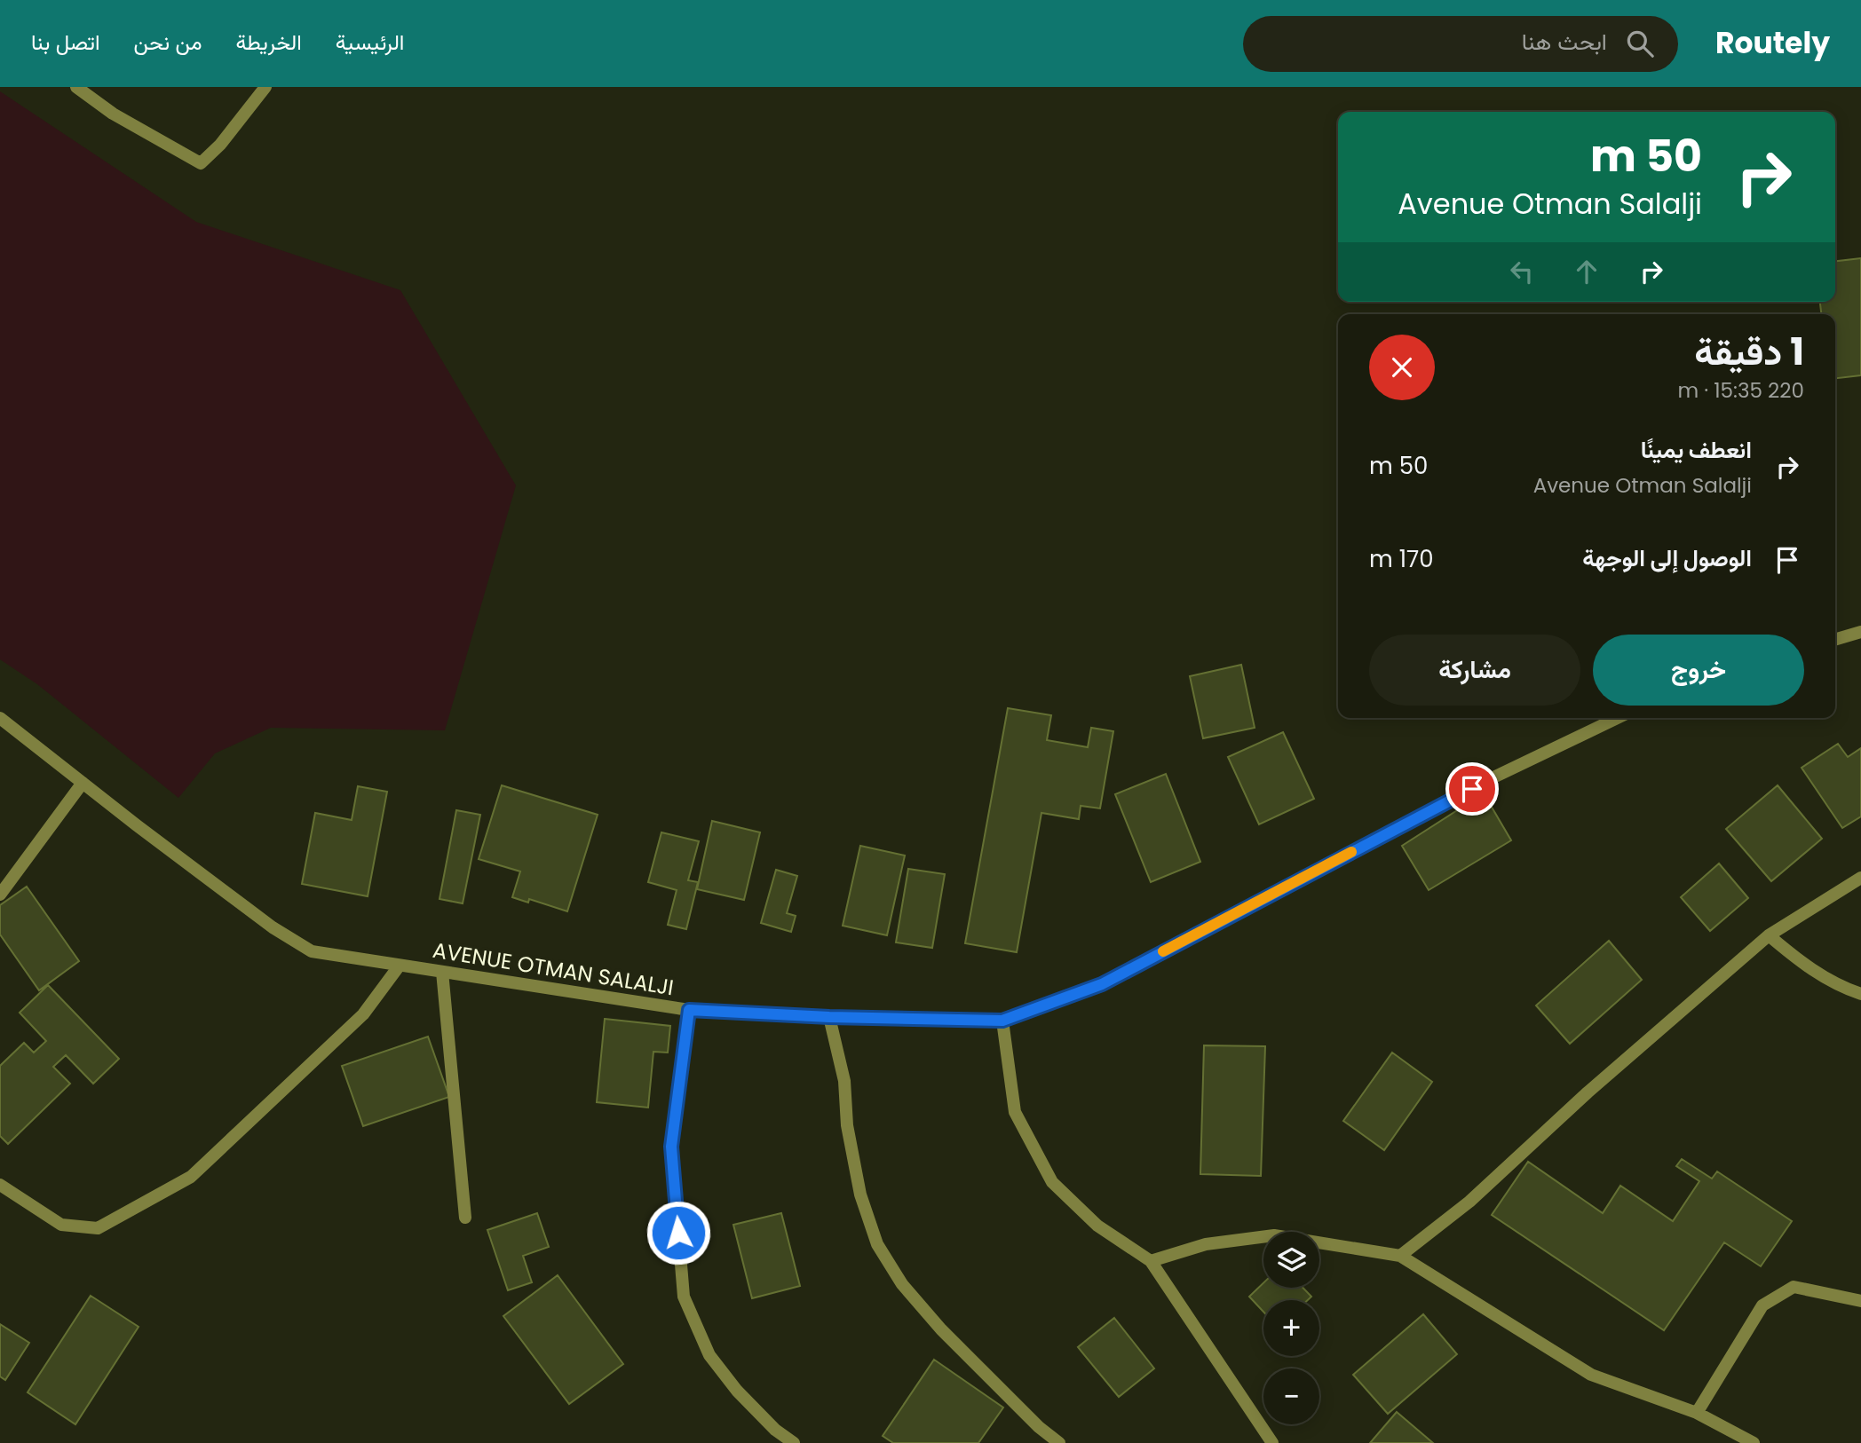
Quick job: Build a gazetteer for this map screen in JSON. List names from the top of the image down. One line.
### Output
{"streets":{"street":["AVENUE OTMAN SALALJI"]},"page":{"header":"Routely","search":"ابحث هنا","nav":["الرئيسية","الخريطة","من نحن","اتصل بنا"],"turn":["50 m","Avenue Otman Salalji"],"heading":["1 دقيقة","220 m · 15:35"],"list":[{"name":"انعطف يمينًا","note":"Avenue Otman Salalji","value":"50 m"},{"name":"الوصول إلى الوجهة","value":"170 m"}],"buttons":["خروج","مشاركة"],"map_buttons":["+","−"]}}
